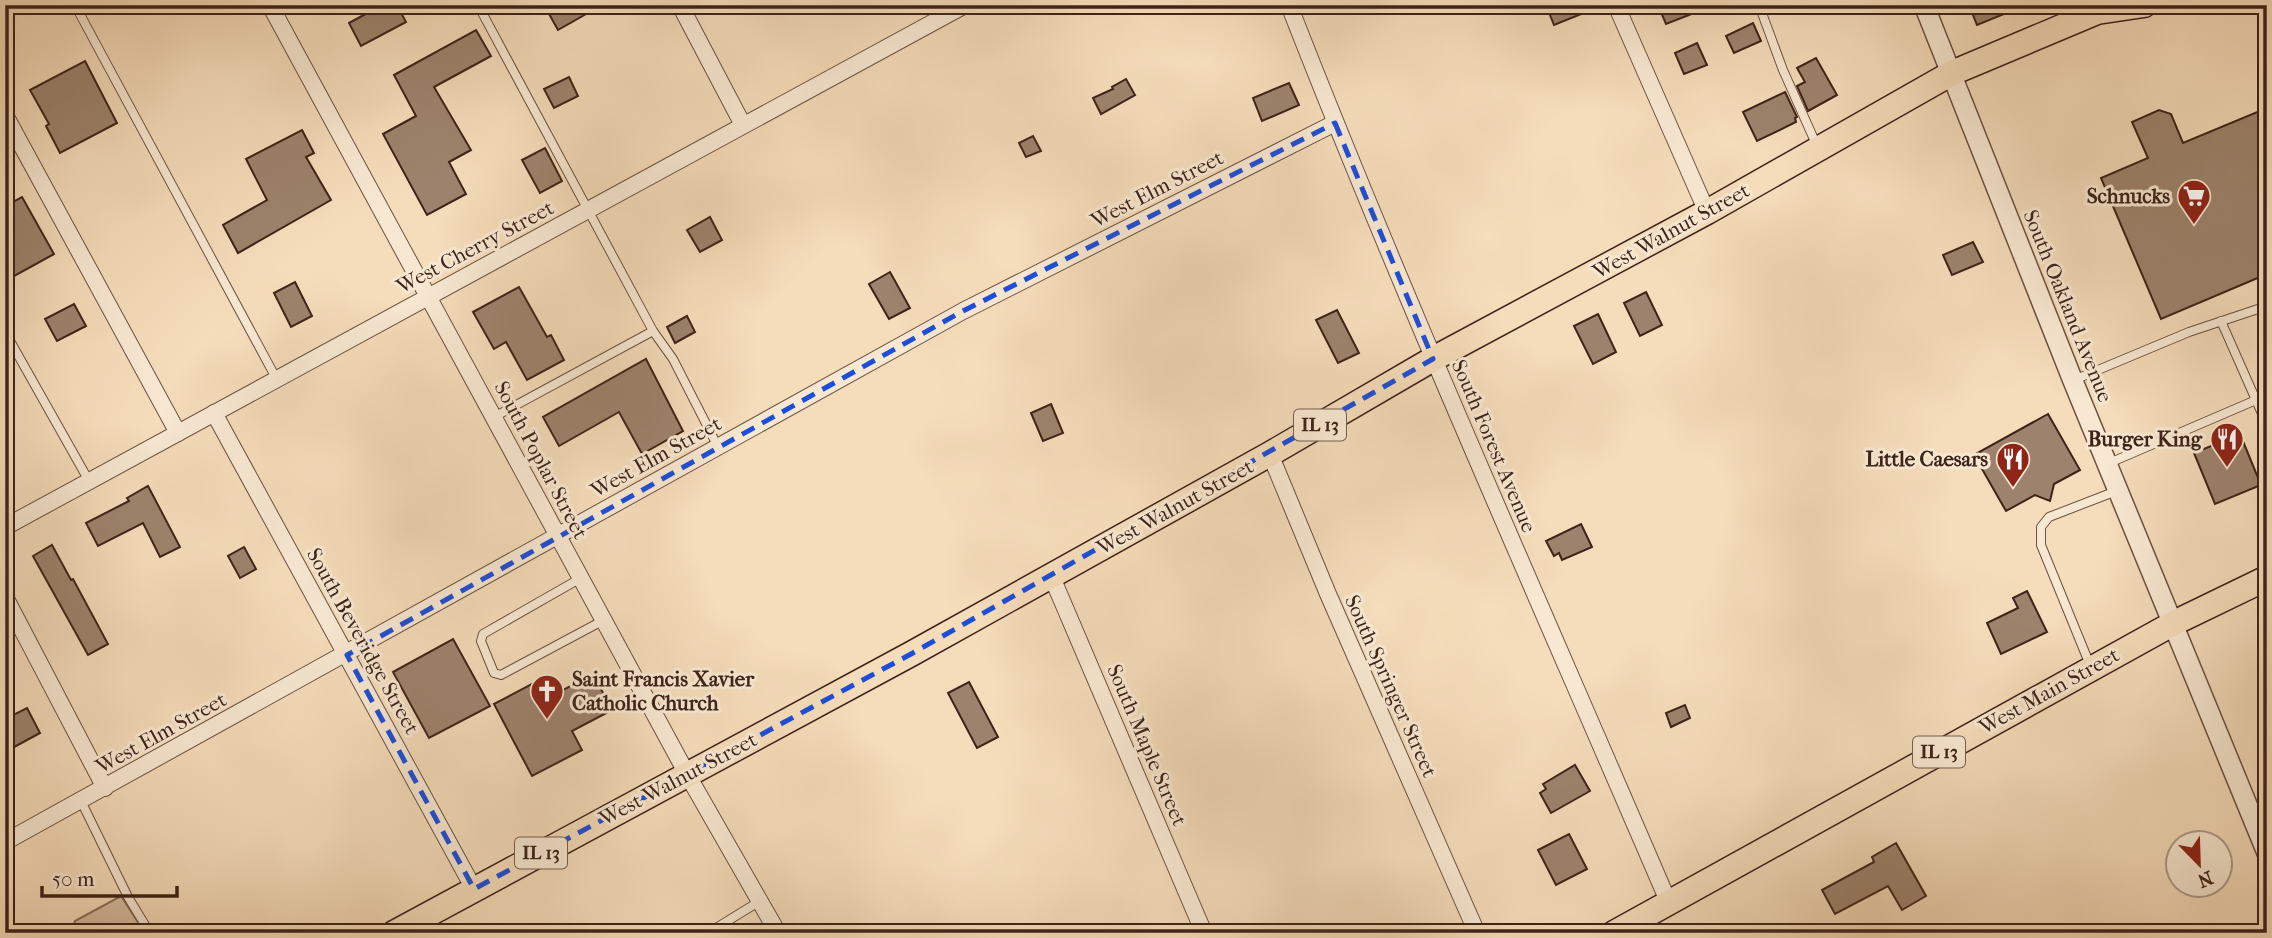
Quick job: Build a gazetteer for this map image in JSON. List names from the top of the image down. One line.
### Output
{"streets":{"highway":["West Walnut Street","IL 13","West Main Street"],"street":["West Elm Street","West Cherry Street","South Oakland Avenue","South Forest Avenue","South Poplar Street","South Beveridge Street","South Springer Street","South Maple Street"]},"crossings":[["West Elm Street","South Forest Avenue"],["West Elm Street","South Poplar Street"],["West Elm Street","South Beveridge Street"],["West Walnut Street","South Oakland Avenue"],["West Walnut Street","IL 13"],["West Walnut Street","South Forest Avenue"],["West Walnut Street","South Poplar Street"],["West Walnut Street","South Beveridge Street"],["West Walnut Street","South Springer Street"],["West Walnut Street","South Maple Street"],["West Cherry Street","South Poplar Street"],["West Cherry Street","South Beveridge Street"],["South Oakland Avenue","IL 13"],["South Oakland Avenue","West Main Street"],["South Forest Avenue","West Main Street"]],"places":{"supermarket":["Schnucks"],"restaurant":["Burger King","Little Caesars"],"church":["Saint Francis Xavier Catholic Church"]},"scale_bar":"50 m","north":"bottom right"}
